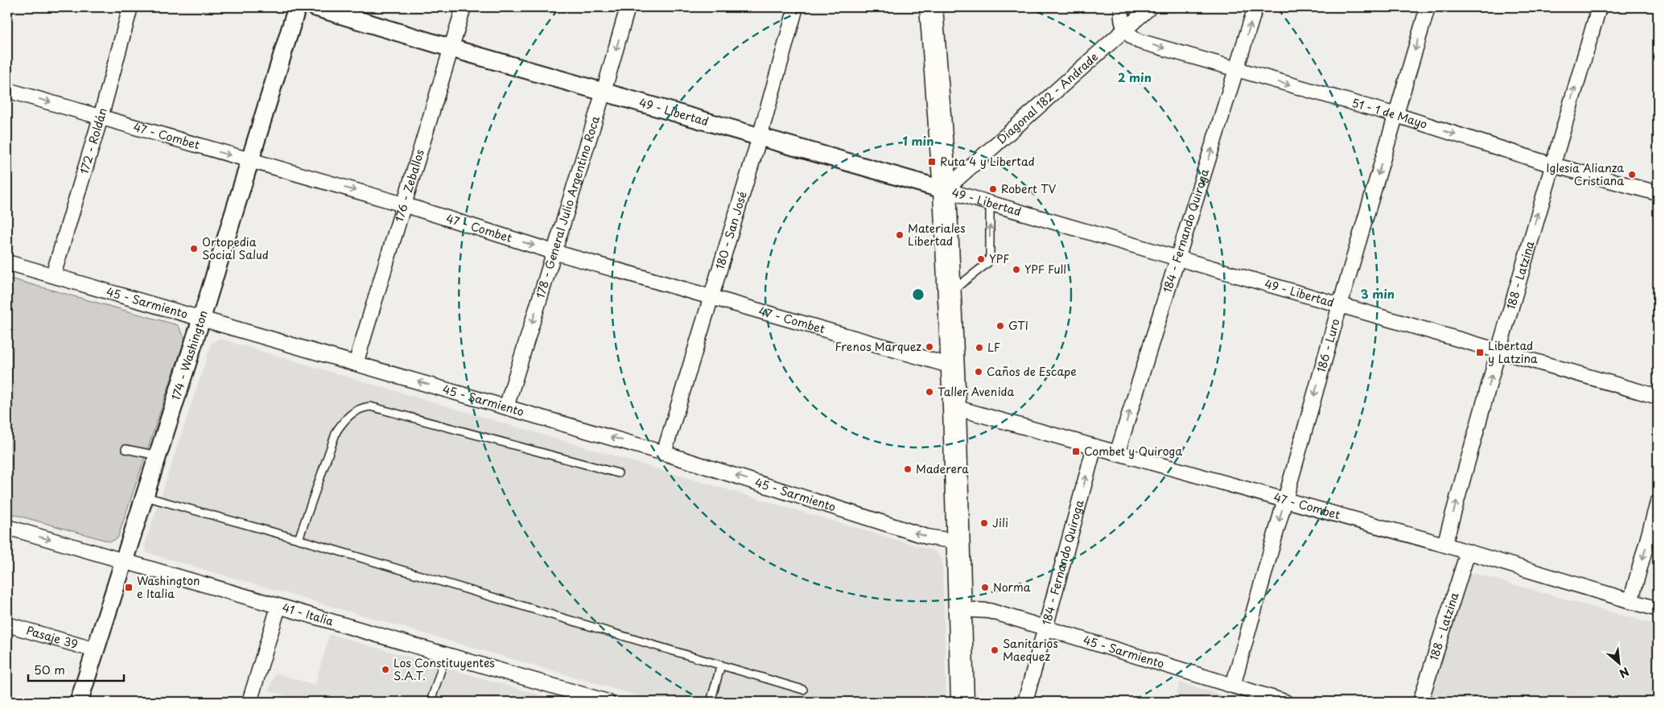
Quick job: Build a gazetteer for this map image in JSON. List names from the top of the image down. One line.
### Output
{"streets":{"street":["Diagonal 182 - Andrade","49 - Libertad","51 - 1 de Mayo","47 - Combet","172 - Roldán","176 - Zeballos","178 - General Julio Argentino Roca","184 - Fernando Quiroga","180 - San José","188 - Latzina","45 - Sarmiento","186 - Luro","174 - Washington","41 - Italia","Pasaje 39"]},"crossings":[["Diagonal 182 - Andrade","49 - Libertad"],["Diagonal 182 - Andrade","51 - 1 de Mayo"],["49 - Libertad","176 - Zeballos"],["49 - Libertad","178 - General Julio Argentino Roca"],["49 - Libertad","184 - Fernando Quiroga"],["49 - Libertad","180 - San José"],["49 - Libertad","188 - Latzina"],["49 - Libertad","186 - Luro"],["51 - 1 de Mayo","184 - Fernando Quiroga"],["51 - 1 de Mayo","188 - Latzina"],["51 - 1 de Mayo","186 - Luro"],["47 - Combet","172 - Roldán"],["47 - Combet","176 - Zeballos"],["47 - Combet","178 - General Julio Argentino Roca"],["47 - Combet","184 - Fernando Quiroga"],["47 - Combet","180 - San José"],["47 - Combet","188 - Latzina"],["47 - Combet","186 - Luro"],["47 - Combet","174 - Washington"],["172 - Roldán","45 - Sarmiento"],["176 - Zeballos","45 - Sarmiento"],["178 - General Julio Argentino Roca","45 - Sarmiento"],["184 - Fernando Quiroga","45 - Sarmiento"],["180 - San José","45 - Sarmiento"],["45 - Sarmiento","186 - Luro"],["45 - Sarmiento","174 - Washington"],["174 - Washington","41 - Italia"],["174 - Washington","Pasaje 39"]],"one_way":["51 - 1 de Mayo","178 - General Julio Argentino Roca","184 - Fernando Quiroga","188 - Latzina","45 - Sarmiento","186 - Luro"],"places":{"transit":["Ruta 4 y Libertad","Libertad y Latzina","Combet y Quiroga","Washington e Italia"],"other":["Iglesia Alianza Cristiana","Robert TV","Materiales Libertad","Ortopedia Social Salud","YPF","YPF Full","GTI","Frenos Marquez","LF","Caños de Escape","Taller Avenida","Maderera","Jili","Norma","Sanitarios Maequez","Los Constituyentes S.A.T."]},"scale_bar":"50 m","north":"bottom right","rings":["2 min","1 min","3 min"]}
